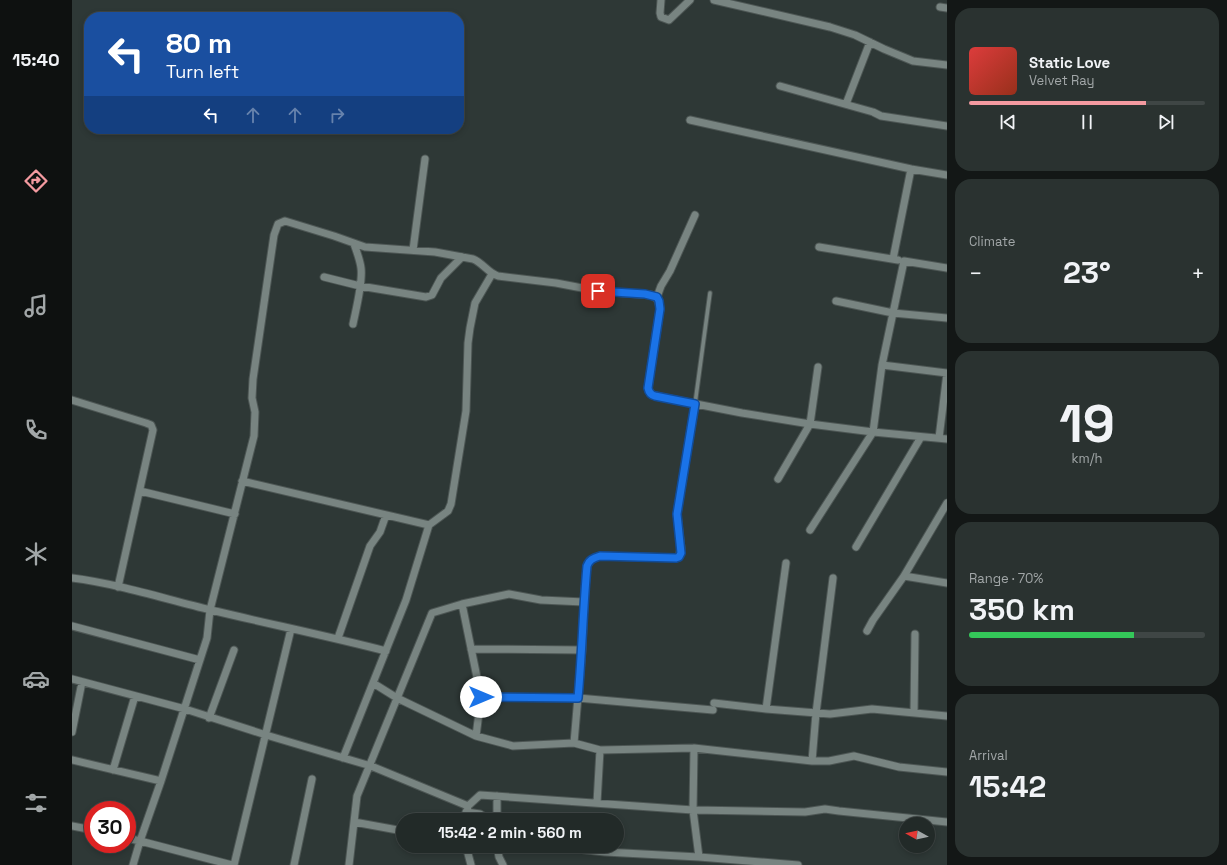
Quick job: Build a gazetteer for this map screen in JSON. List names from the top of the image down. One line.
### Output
{"north":"left","page":{"tabs":"15:40","turn":["80 m","Turn left"],"song":["Static Love","Velvet Ray"],"tile":["Climate",["19","km/h"],["Range · 70%","350 km"],["Arrival","15:42"]],"heat":["−","23°","+"],"limit":"30","trip":"15:42 · 2 min · 560 m"}}
